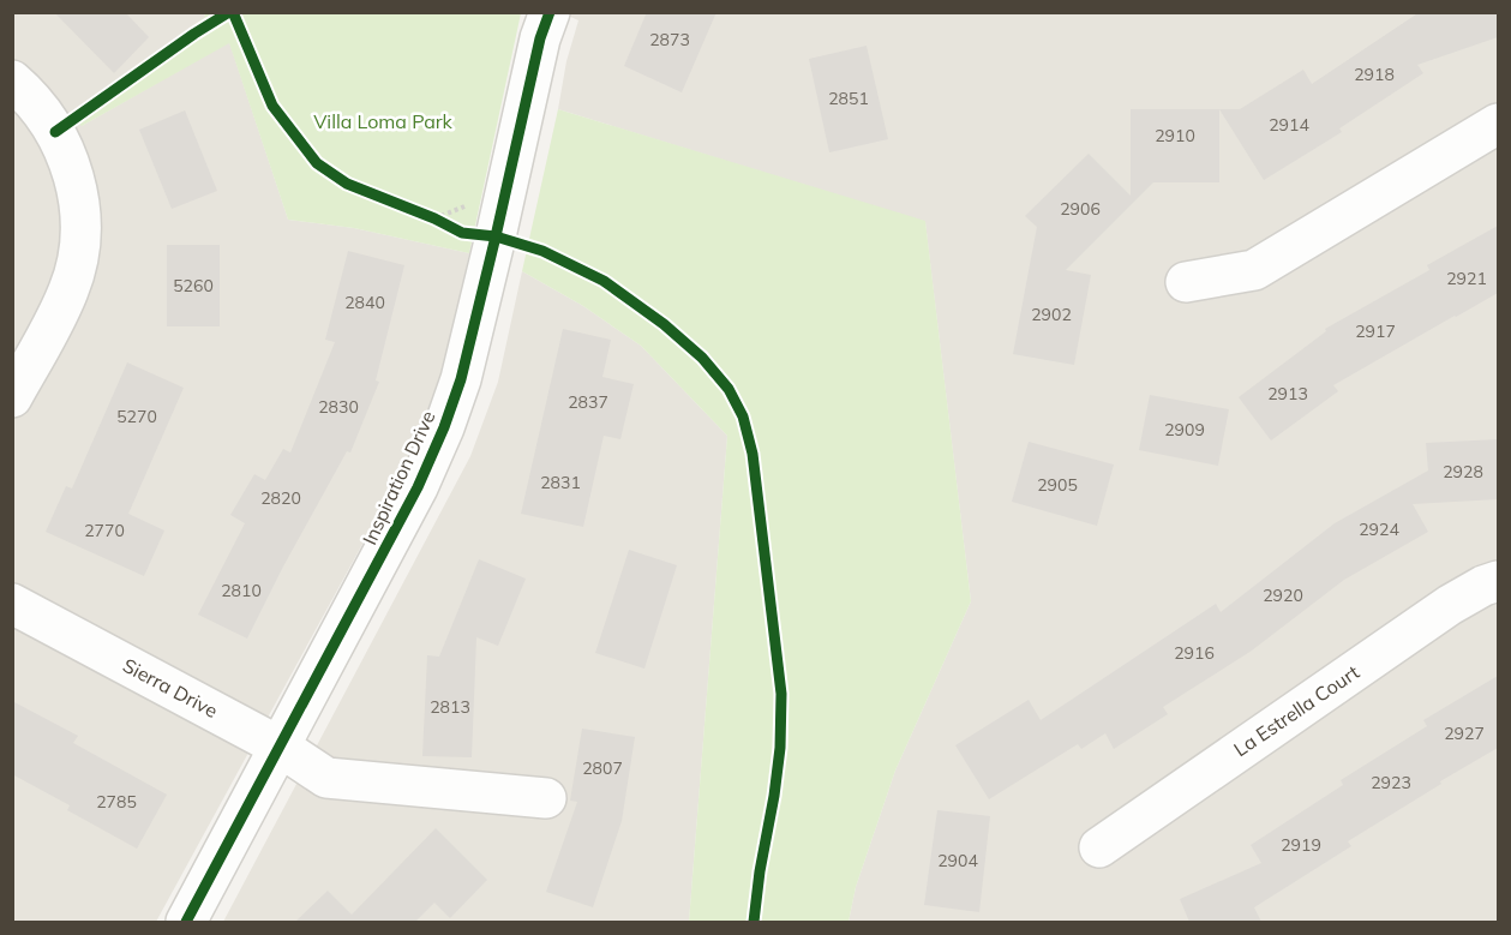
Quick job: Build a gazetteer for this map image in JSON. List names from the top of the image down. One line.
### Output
{"streets":{"street":["Inspiration Drive","Sierra Drive","La Estrella Court"]},"crossings":[["Inspiration Drive","Sierra Drive"]],"parks":["Villa Loma Park"],"house_numbers":["2873","2918","2851","2914","2910","2906","2921","5260","2840","2902","2917","2913","2837","2830","5270","2909","2928","2831","2905","2820","2924","2770","2810","2920","2916","2813","2927","2807","2923","2785","2919","2904"]}
